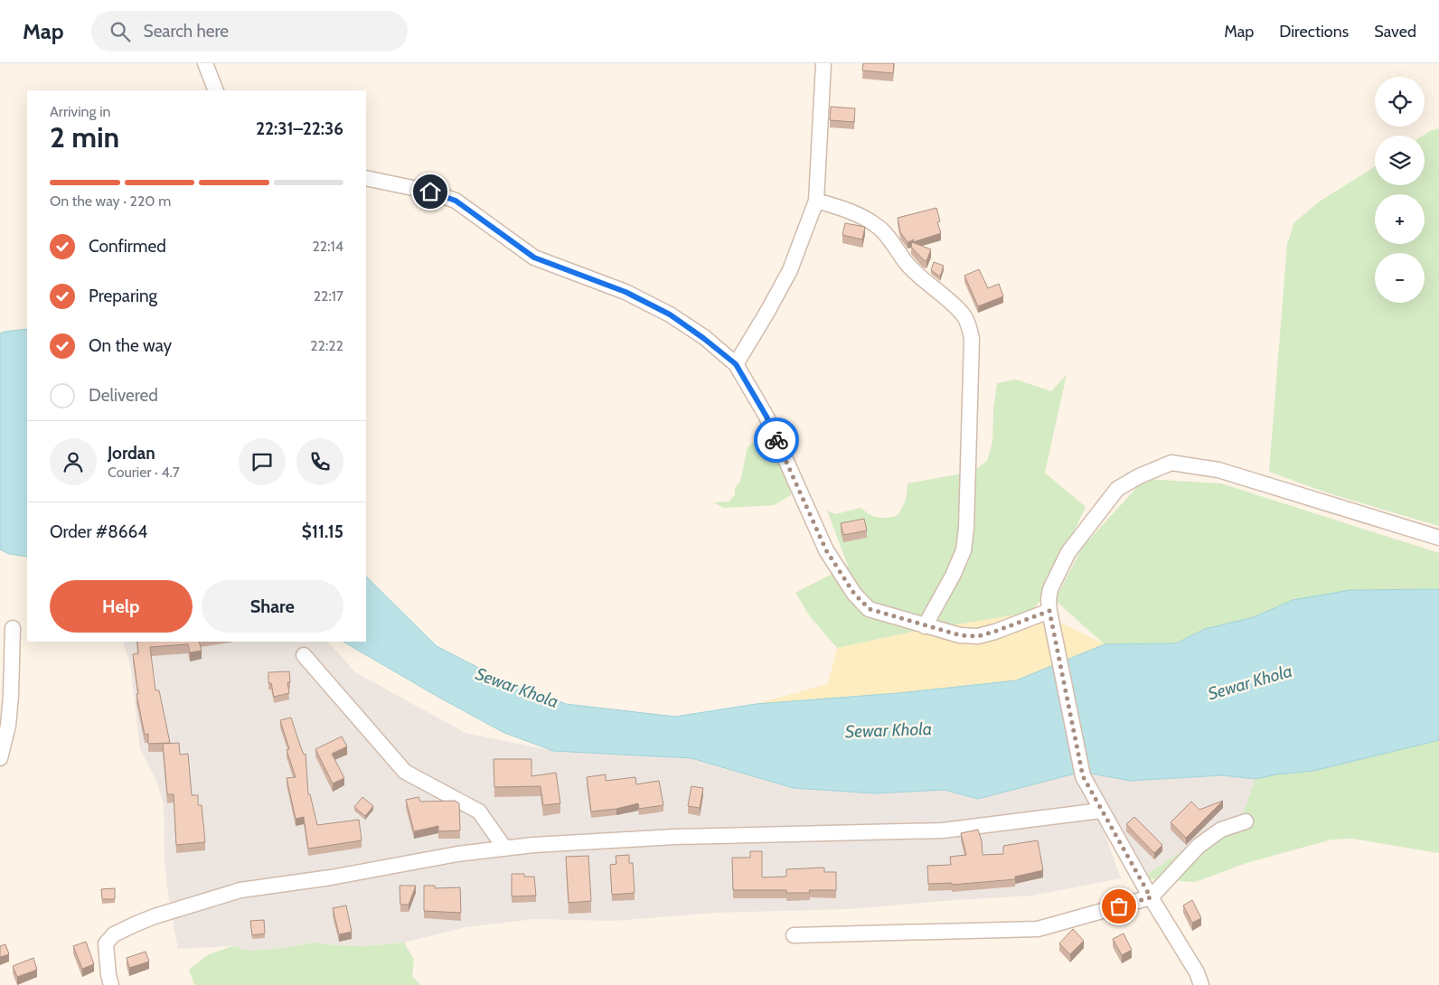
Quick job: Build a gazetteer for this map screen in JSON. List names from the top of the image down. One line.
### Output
{"water":["Sewar Khola"],"page":{"header":"Map","search":"Search here","nav":["Map","Directions","Saved"],"map_buttons":["+","−"],"heading":["2 min","Arriving in","22:31–22:36"],"panel":["Jordan","Courier · 4.7","Order #8664","$11.15"],"bar":"On the way · 220 m","list":[["Confirmed","22:14"],["Preparing","22:17"],["On the way","22:22"],"Delivered"],"buttons":["Help","Share"]}}
